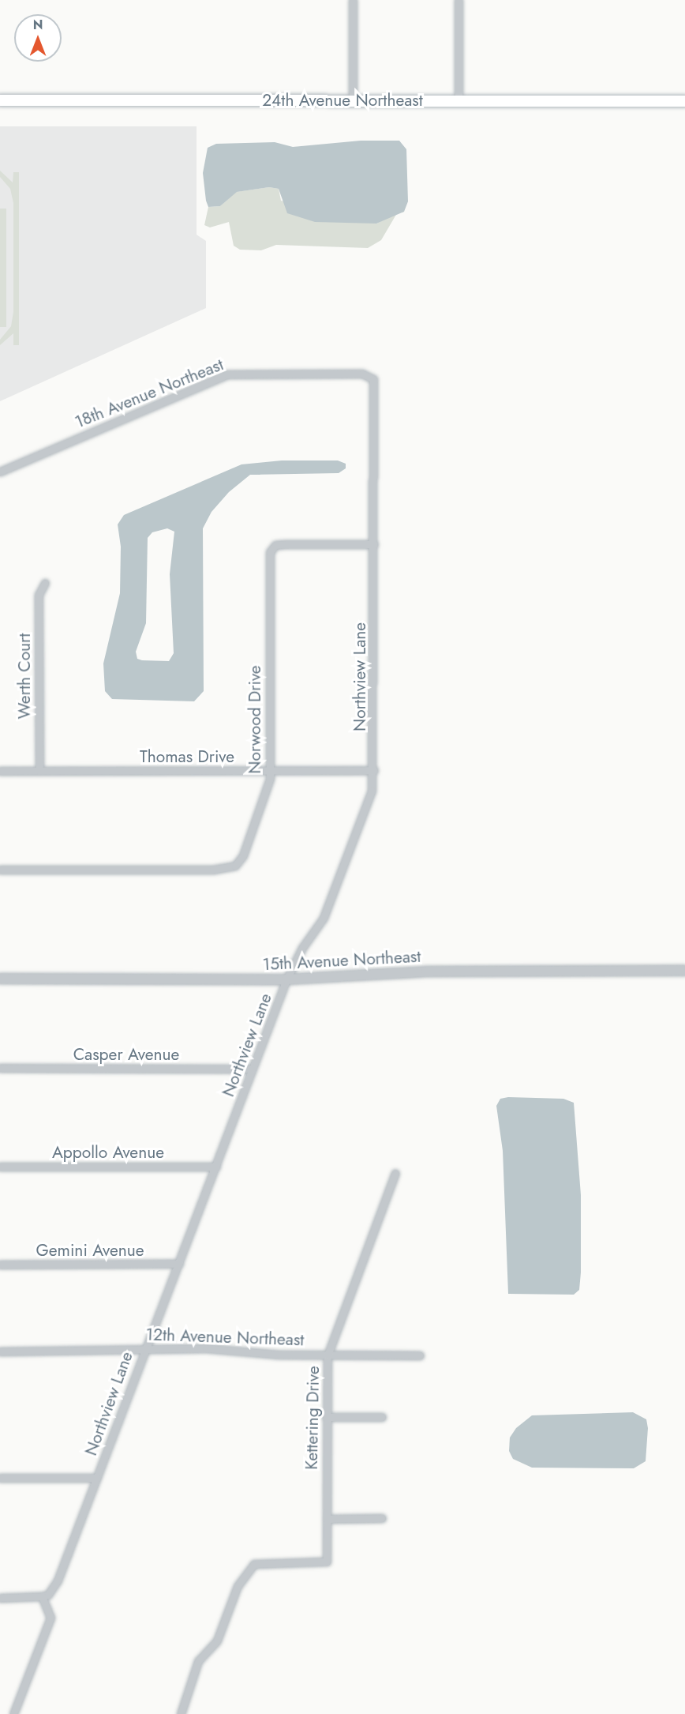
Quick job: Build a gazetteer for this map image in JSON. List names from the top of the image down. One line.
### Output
{"streets":{"main road":["24th Avenue Northeast"],"street":["18th Avenue Northeast","Werth Court","Northview Lane","Norwood Drive","Thomas Drive","15th Avenue Northeast","Casper Avenue","Appollo Avenue","Gemini Avenue","12th Avenue Northeast","Kettering Drive"]},"crossings":[["18th Avenue Northeast","Northview Lane"],["Werth Court","Thomas Drive"],["Northview Lane","Norwood Drive"],["Northview Lane","Thomas Drive"],["Northview Lane","15th Avenue Northeast"],["Northview Lane","Casper Avenue"],["Northview Lane","Appollo Avenue"],["Northview Lane","Gemini Avenue"],["Northview Lane","12th Avenue Northeast"],["Norwood Drive","Thomas Drive"],["12th Avenue Northeast","Kettering Drive"]],"north":"top"}
